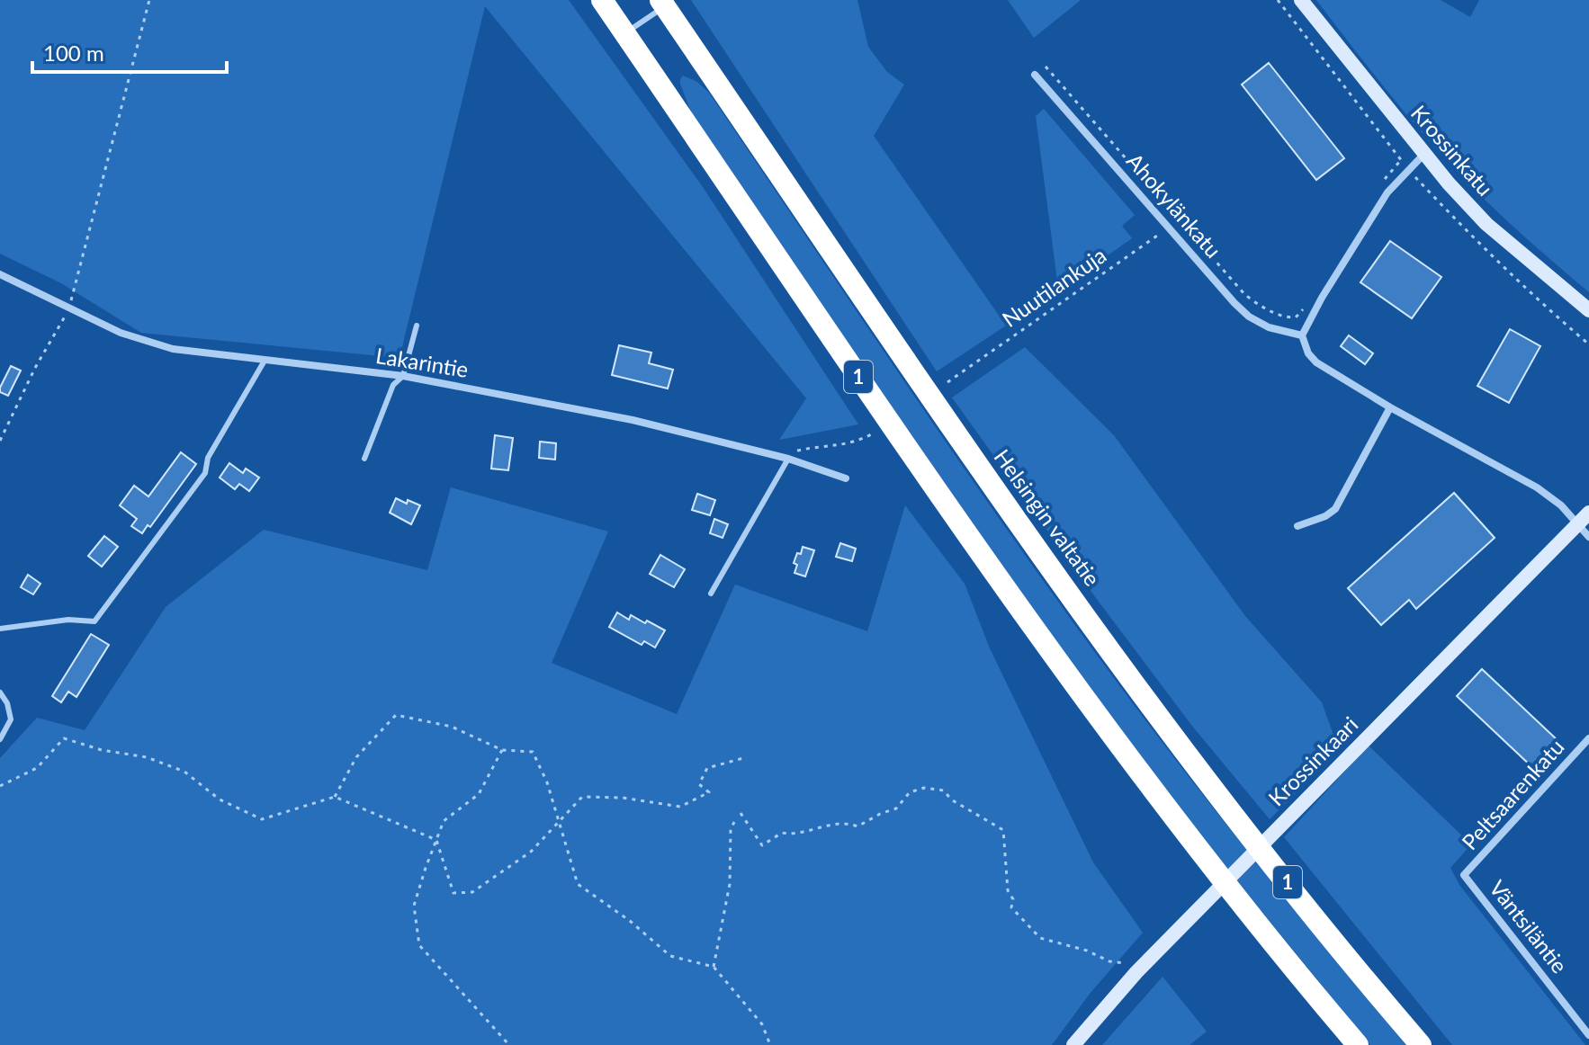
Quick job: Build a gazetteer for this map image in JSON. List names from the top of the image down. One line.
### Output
{"streets":{"highway":["1","Helsingin valtatie"],"street":["Krossinkatu","Ahokylänkatu","Lakarintie","Krossinkaari","Peltsaarenkatu","Väntsiläntie"],"path":["Nuutilankuja"]},"crossings":[["Ahokylänkatu","Nuutilankuja"],["Peltsaarenkatu","Väntsiläntie"]],"scale_bar":"100 m"}
